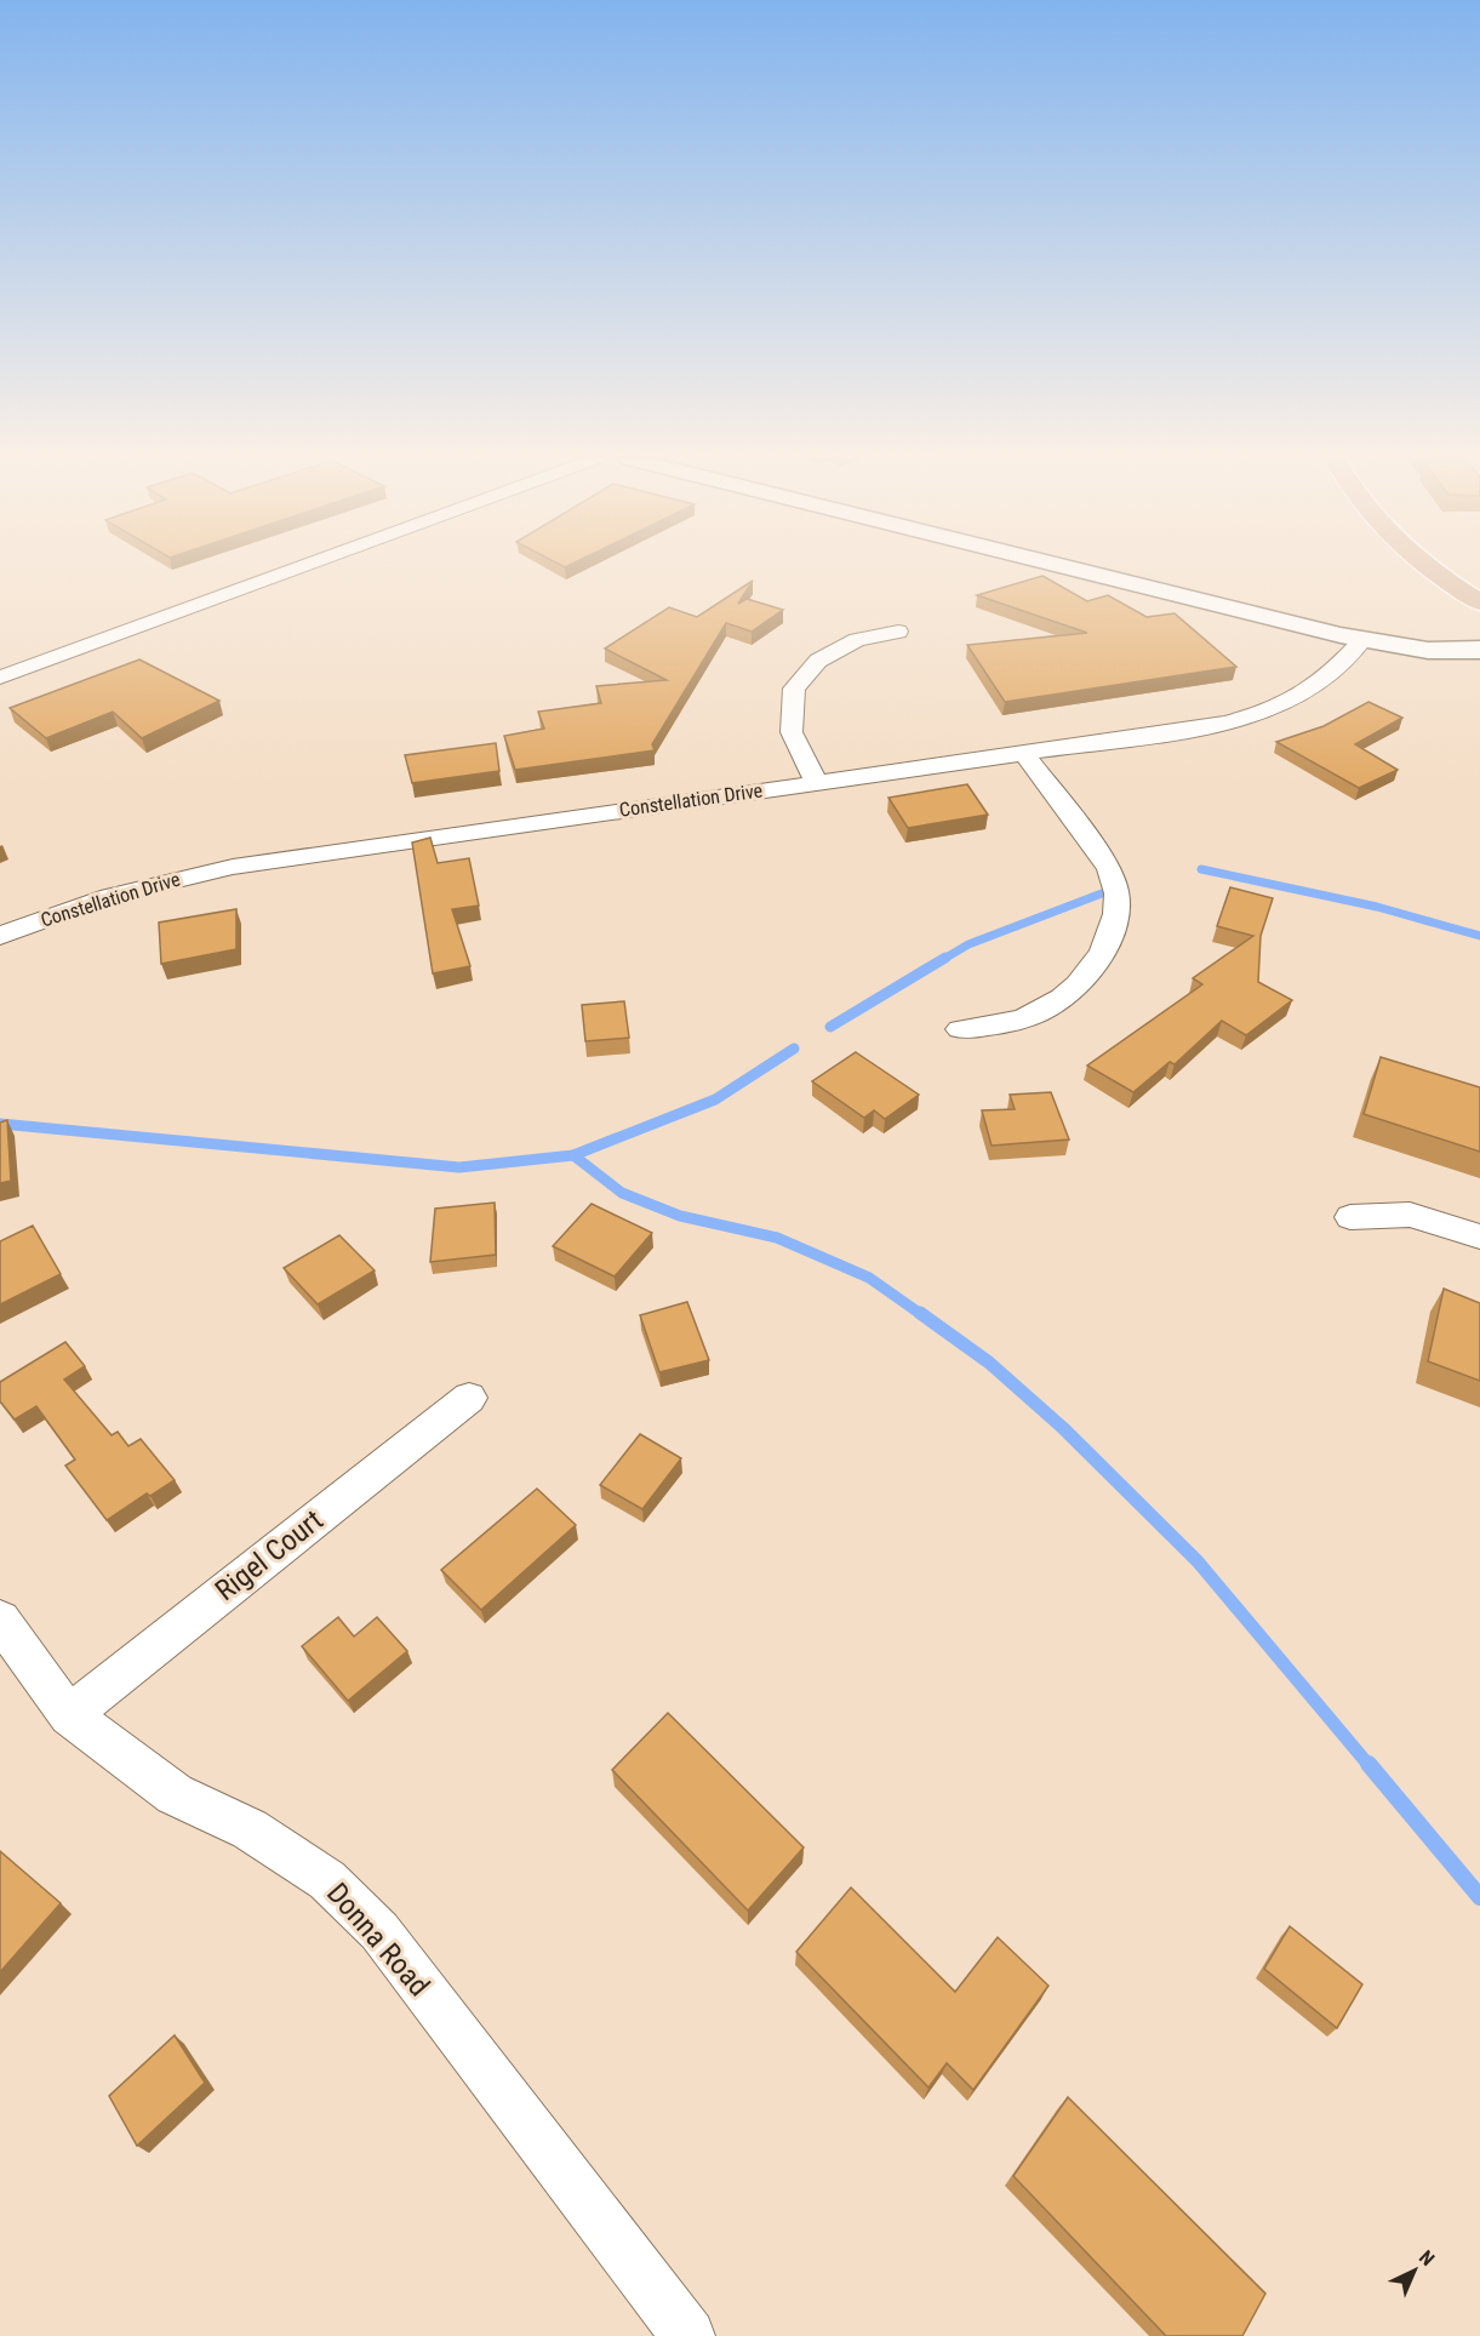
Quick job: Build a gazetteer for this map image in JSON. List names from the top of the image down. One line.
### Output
{"streets":{"street":["Constellation Drive","Rigel Court","Donna Road"]},"crossings":[["Rigel Court","Donna Road"]],"north":"top right"}
